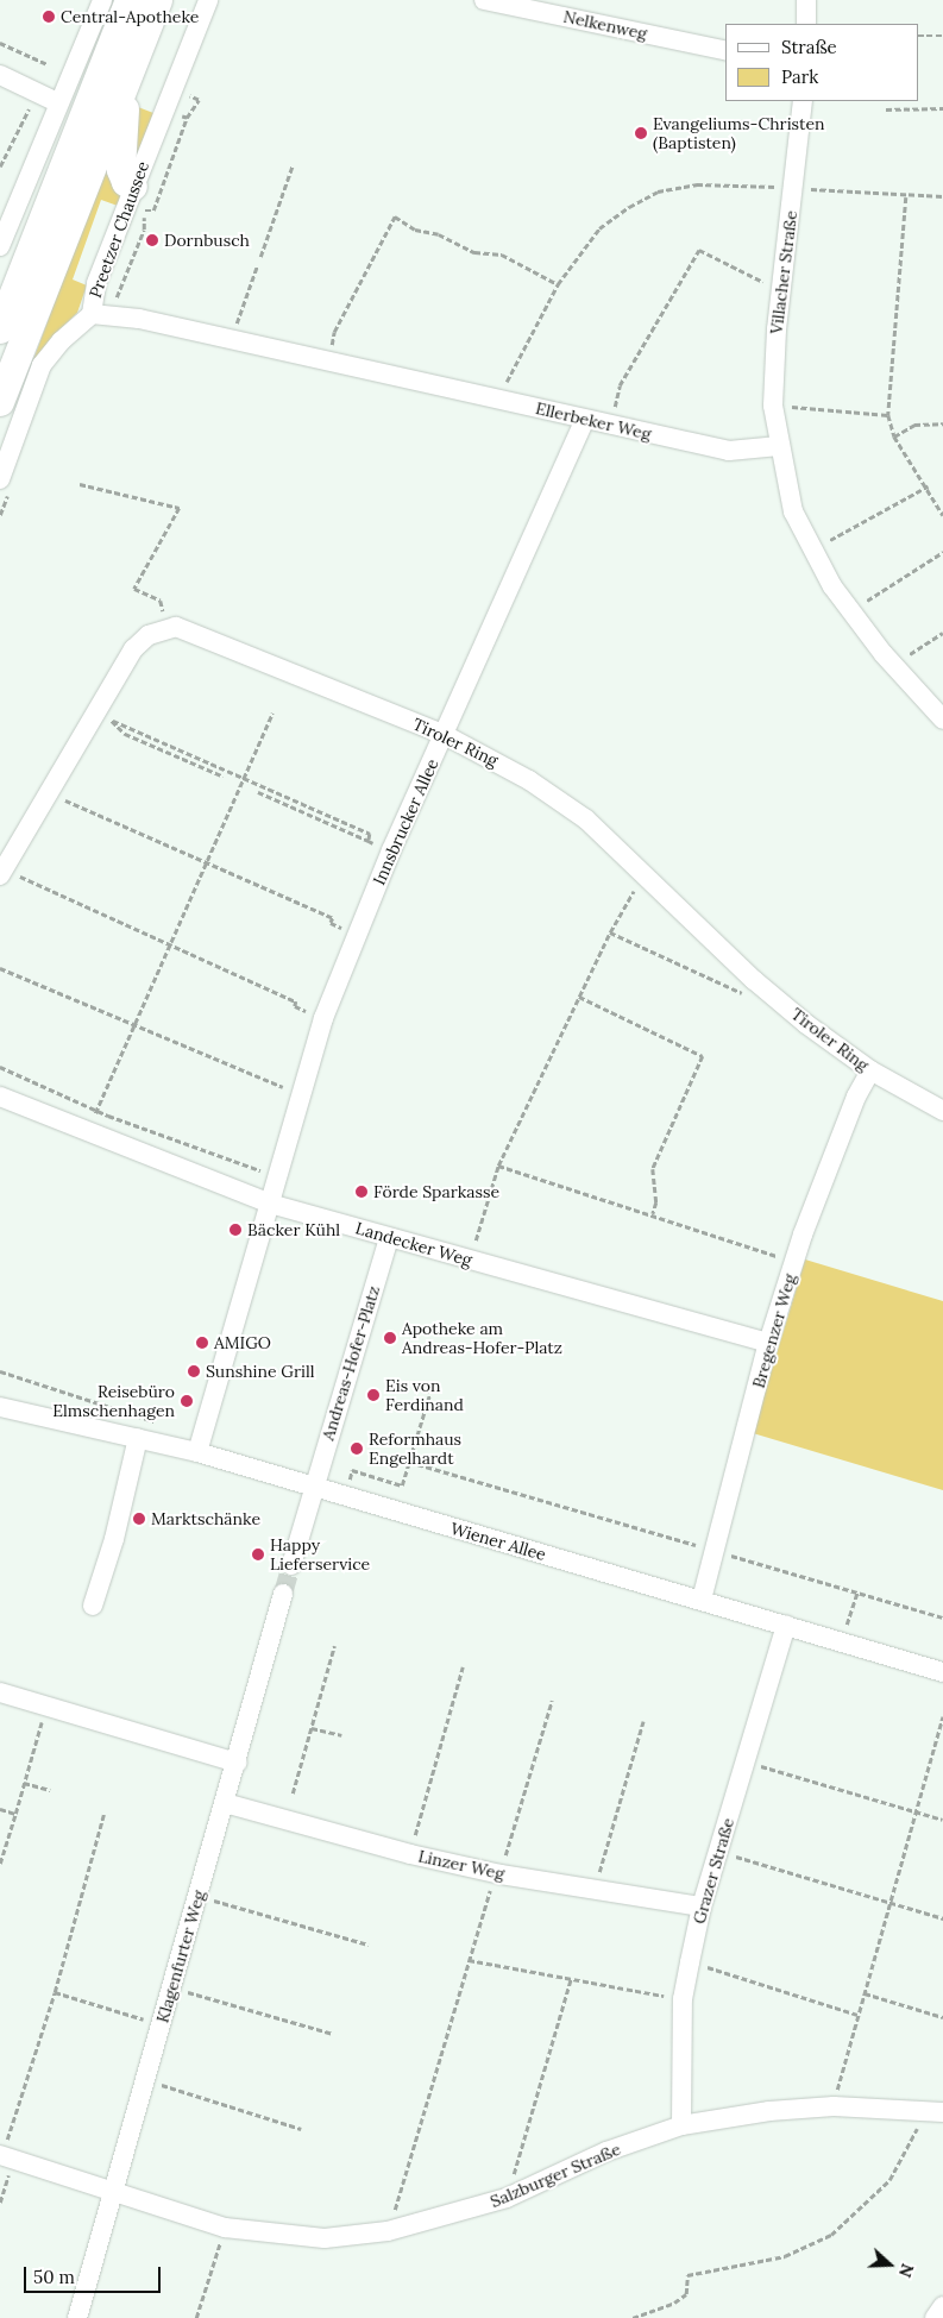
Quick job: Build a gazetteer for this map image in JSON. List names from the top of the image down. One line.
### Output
{"streets":{"street":["Nelkenweg","Preetzer Chaussee","Villacher Straße","Ellerbeker Weg","Tiroler Ring","Innsbrucker Allee","Landecker Weg","Bregenzer Weg","Andreas-Hofer-Platz","Wiener Allee","Linzer Weg","Grazer Straße","Klagenfurter Weg","Salzburger Straße"]},"crossings":[["Preetzer Chaussee","Ellerbeker Weg"],["Villacher Straße","Ellerbeker Weg"],["Ellerbeker Weg","Innsbrucker Allee"],["Tiroler Ring","Innsbrucker Allee"],["Tiroler Ring","Bregenzer Weg"],["Innsbrucker Allee","Landecker Weg"],["Landecker Weg","Bregenzer Weg"],["Landecker Weg","Andreas-Hofer-Platz"],["Bregenzer Weg","Wiener Allee"],["Andreas-Hofer-Platz","Wiener Allee"],["Wiener Allee","Grazer Straße"],["Linzer Weg","Grazer Straße"],["Linzer Weg","Klagenfurter Weg"],["Grazer Straße","Salzburger Straße"],["Klagenfurter Weg","Salzburger Straße"]],"places":["Central-Apotheke","Evangeliums-Christen (Baptisten)","Dornbusch","Förde Sparkasse","Bäcker Kühl","Apotheke am Andreas-Hofer-Platz","AMIGO","Sunshine Grill","Eis von Ferdinand","Reisebüro Elmschenhagen","Reformhaus Engelhardt","Marktschänke","Happy Lieferservice"],"legend":["Straße","Park"],"scale_bar":"50 m","north":"right"}
